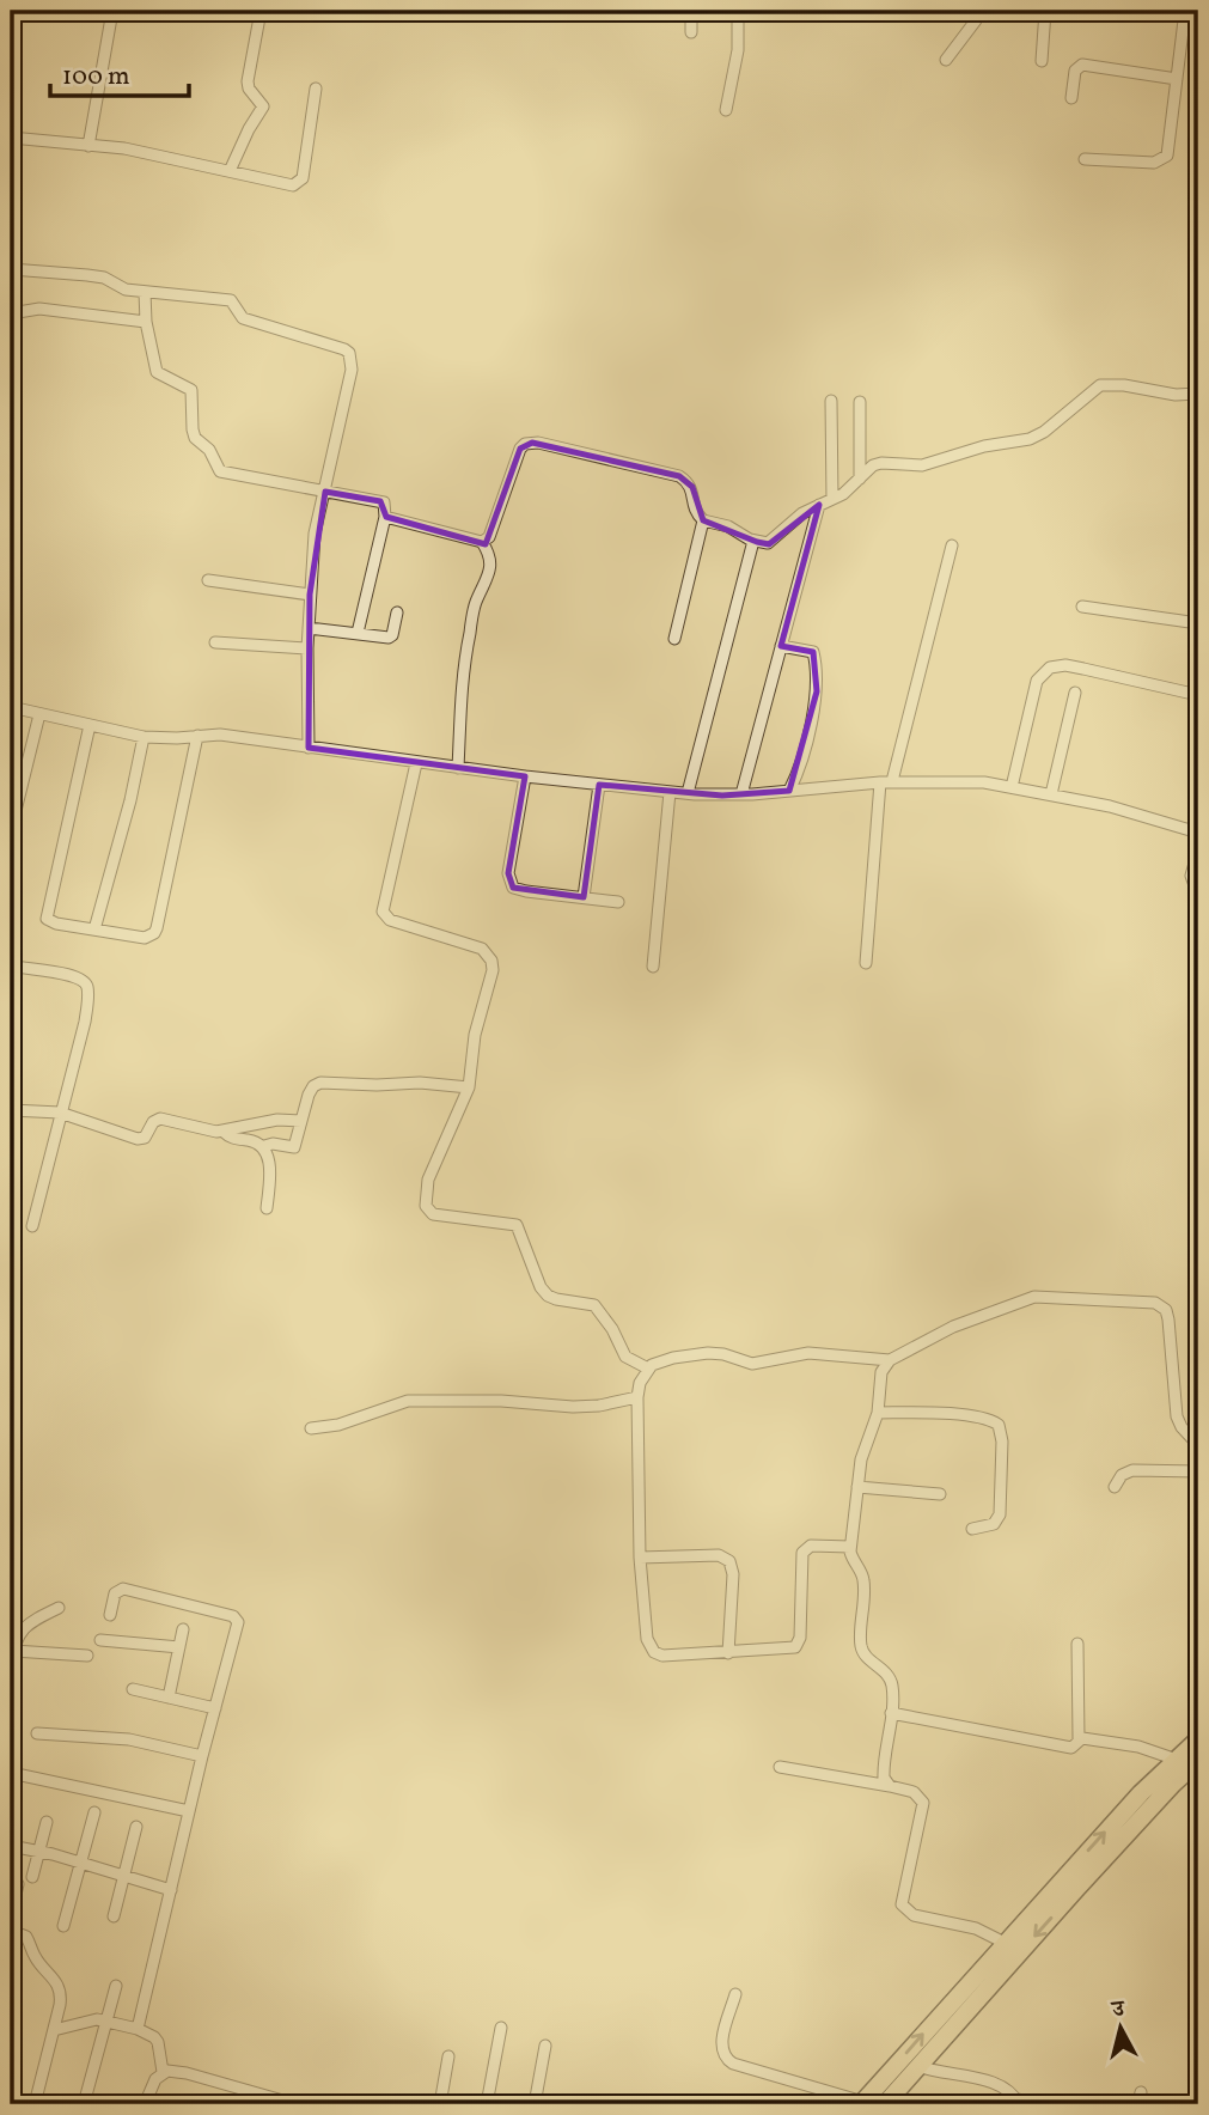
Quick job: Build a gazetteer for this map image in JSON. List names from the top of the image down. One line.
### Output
{"scale_bar":"100 m","north":"top"}
